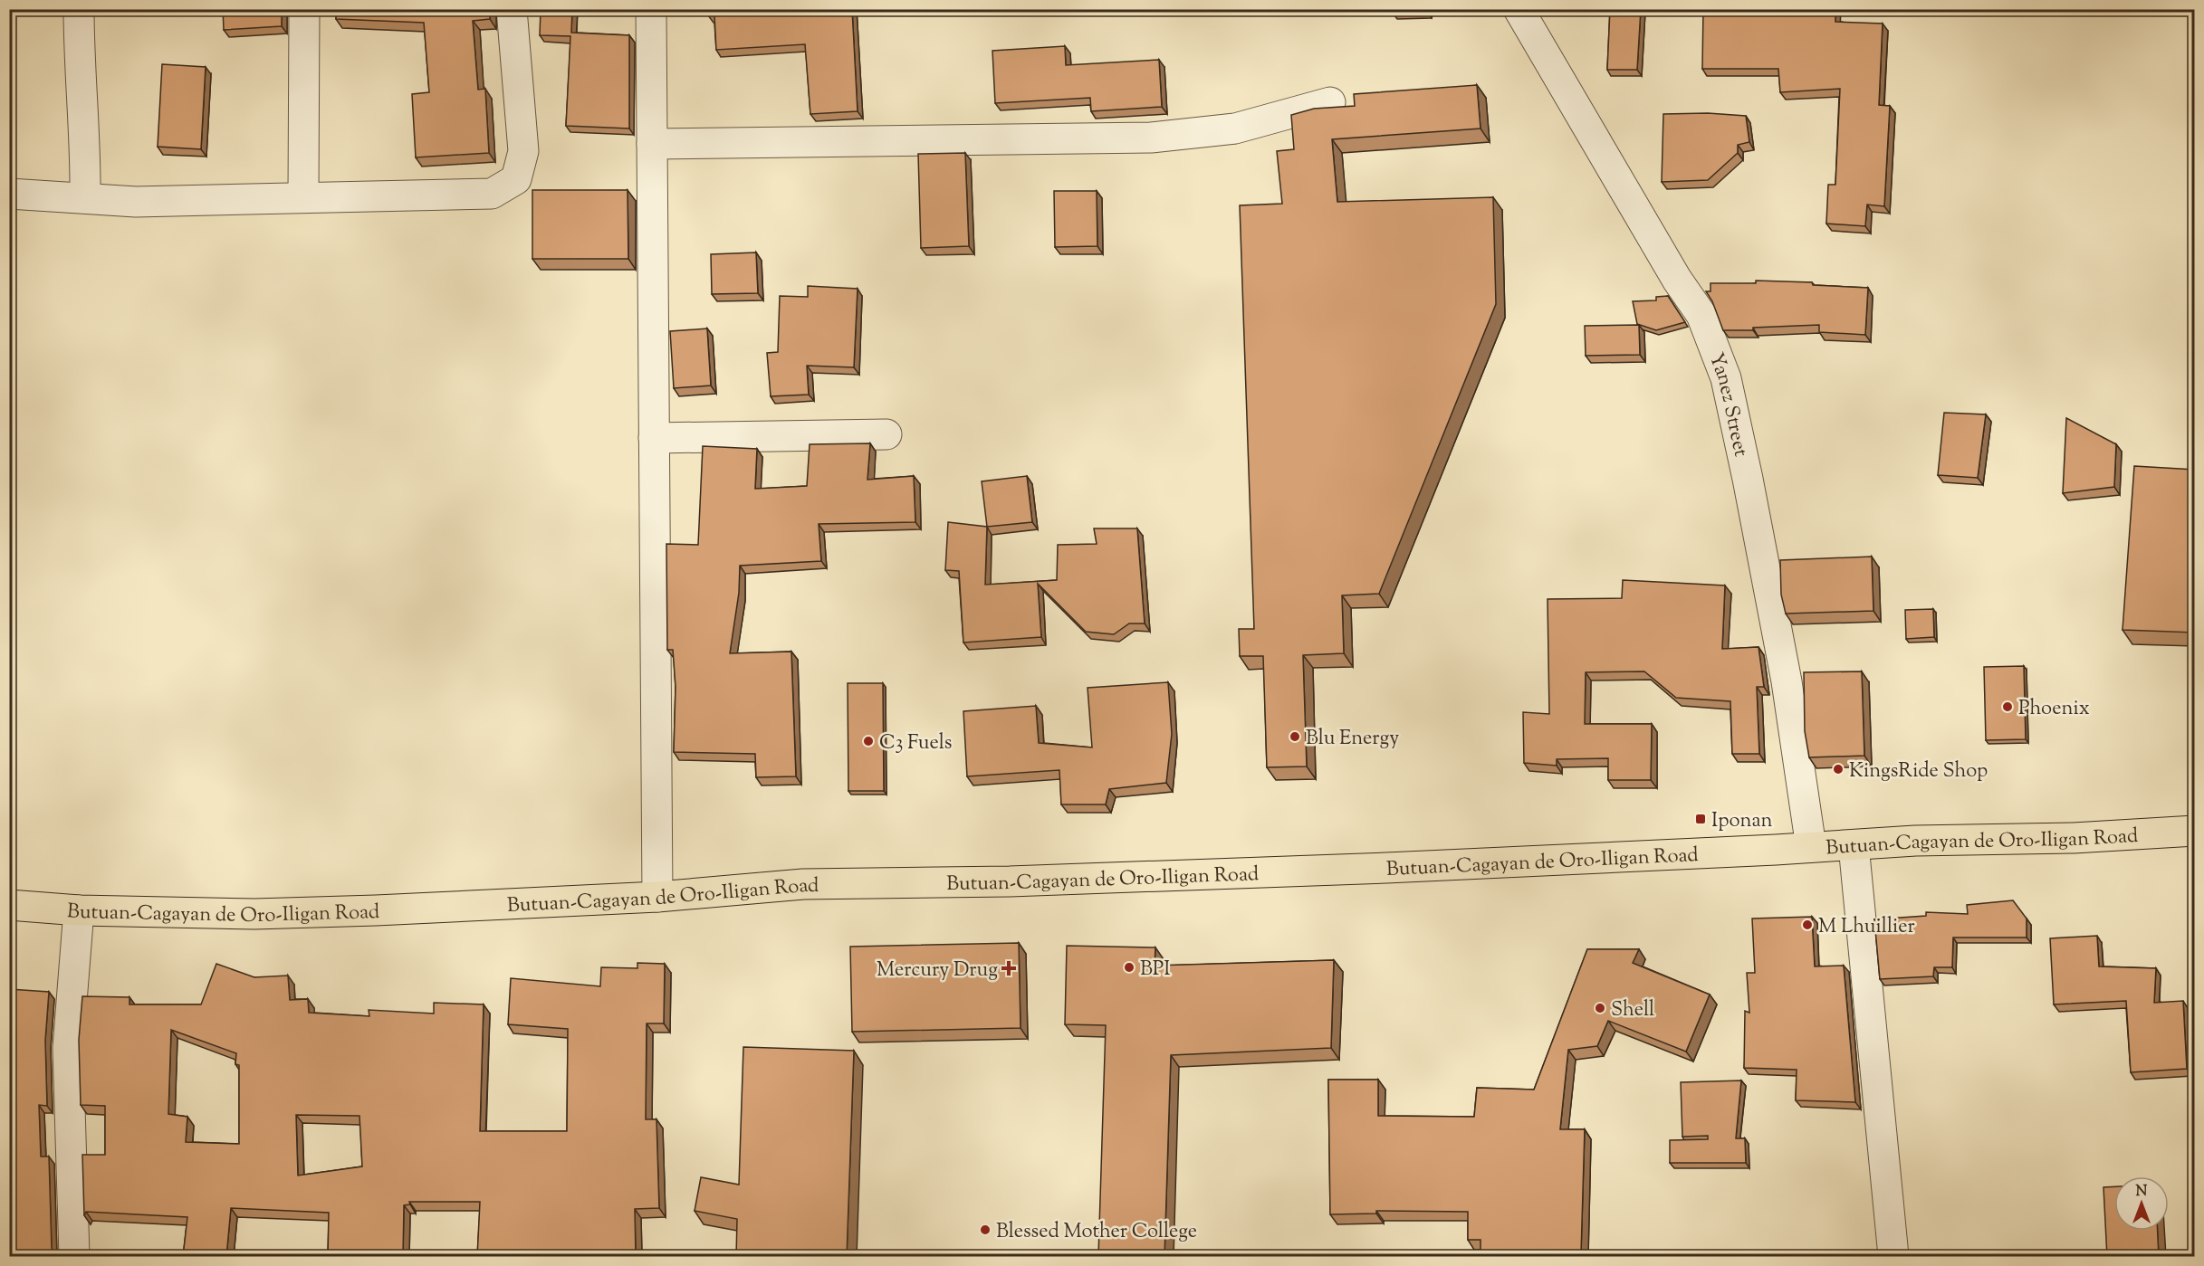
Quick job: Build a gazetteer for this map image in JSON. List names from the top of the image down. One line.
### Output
{"streets":{"highway":["Butuan-Cagayan de Oro-Iligan Road"],"street":["Yanez Street"]},"crossings":[["Yanez Street","Butuan-Cagayan de Oro-Iligan Road"]],"places":{"other":["Phoenix","Blu Energy","C3 Fuels","KingsRide Shop","M Lhuillier","BPI","Shell","Blessed Mother College"],"transit":["Iponan"],"health":["Mercury Drug"]},"north":"top"}
